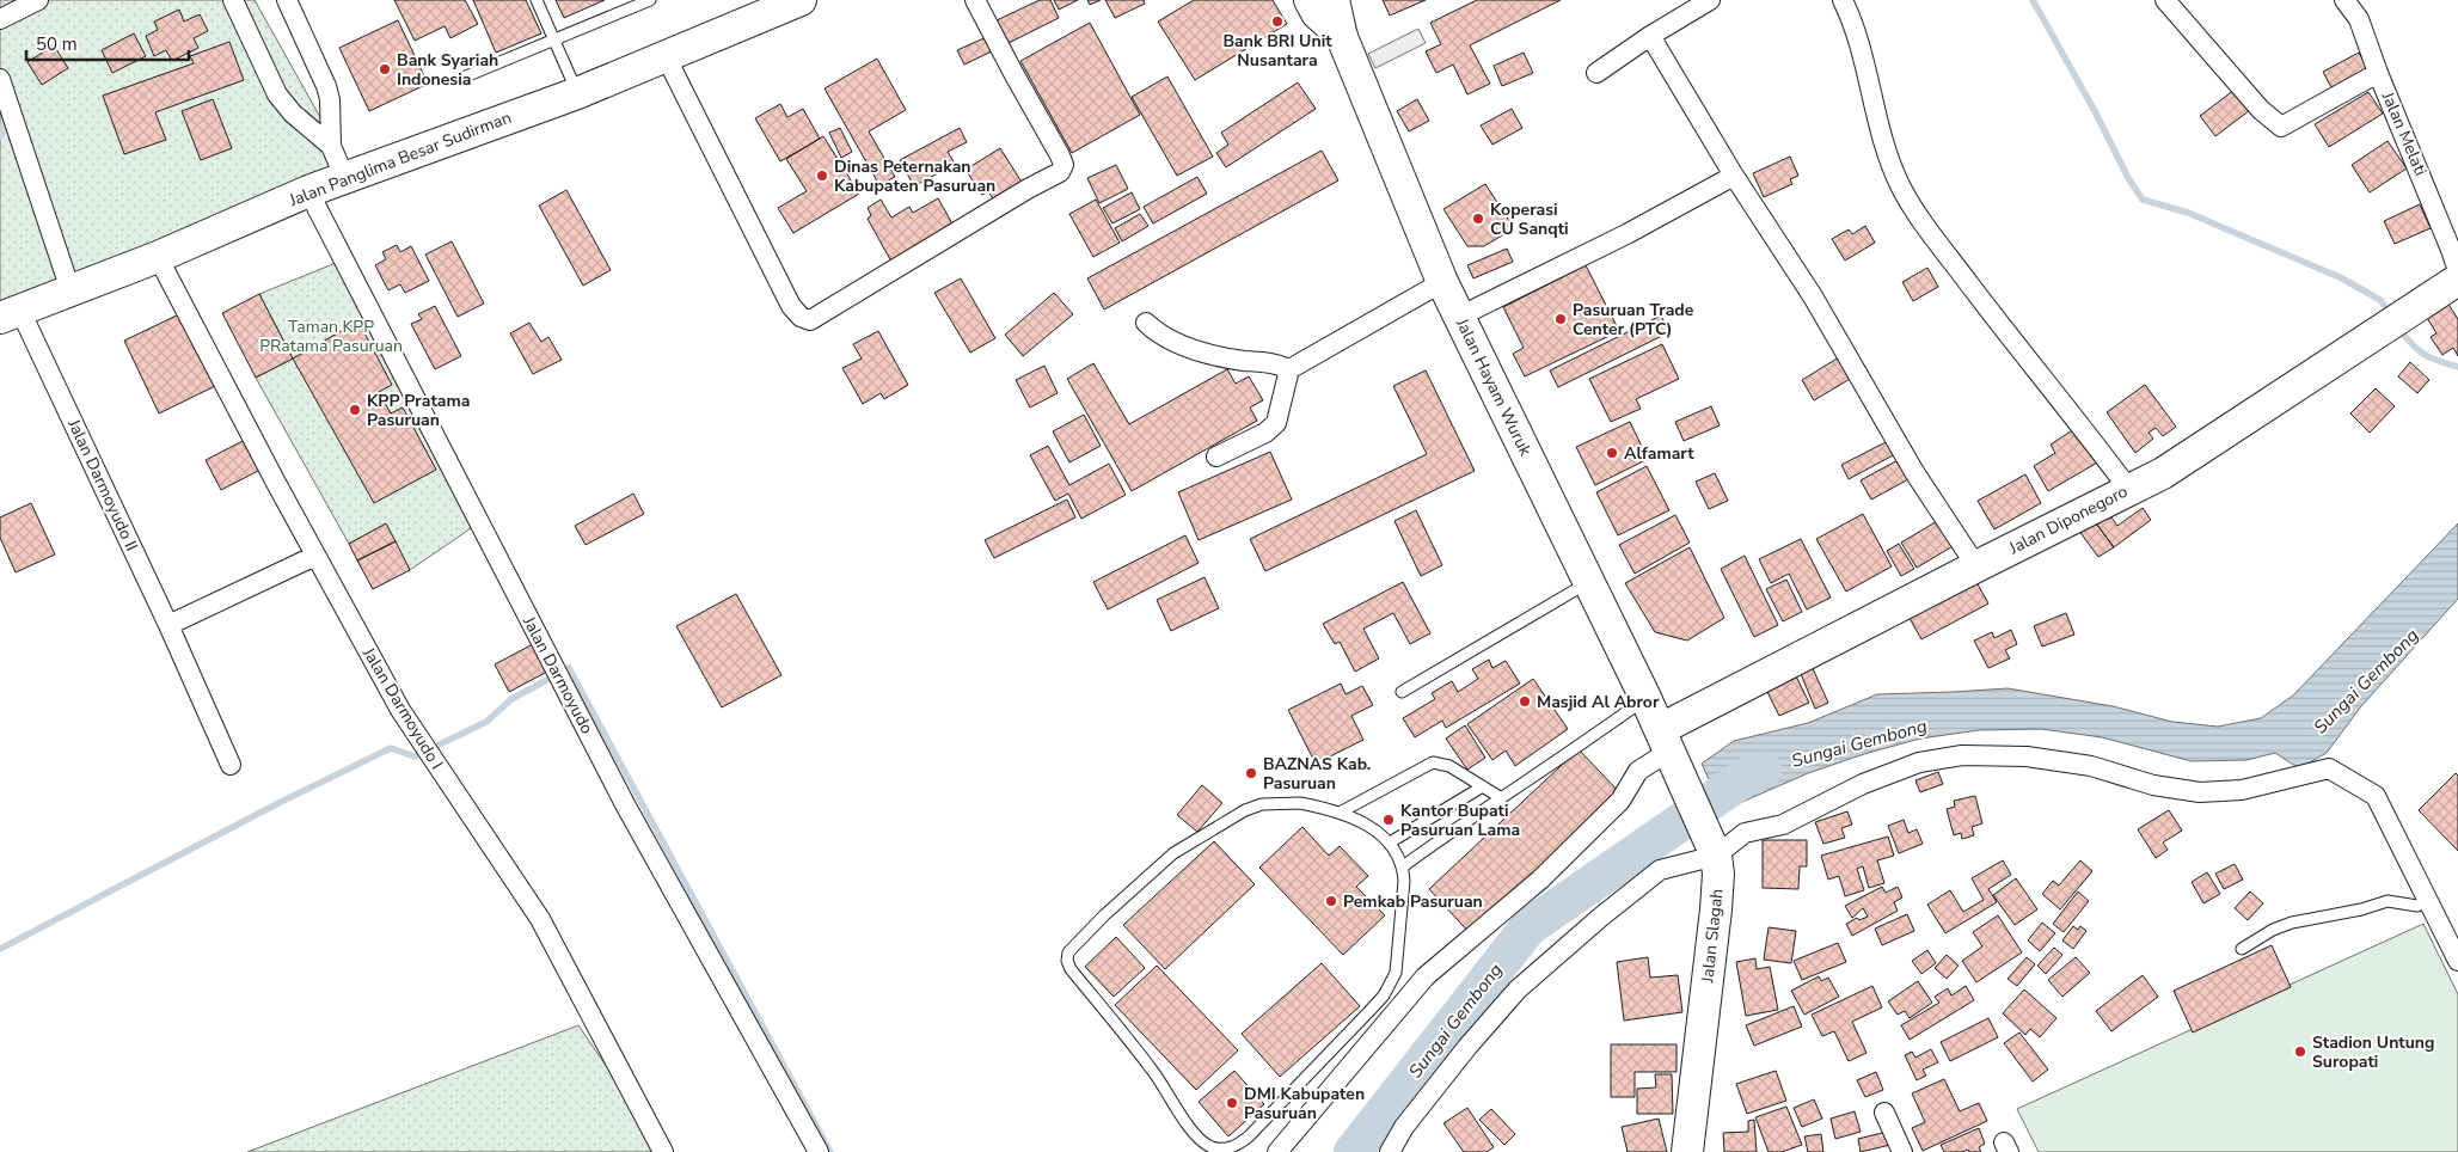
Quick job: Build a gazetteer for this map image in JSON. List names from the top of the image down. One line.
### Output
{"streets":{"main road":["Jalan Panglima Besar Sudirman","Jalan Hayam Wuruk","Jalan Diponegoro","Jalan Slagah"],"street":["Jalan Melati","Jalan Darmoyudo II","Jalan Darmoyudo","Jalan Darmoyudo I"]},"crossings":[["Jalan Panglima Besar Sudirman","Jalan Darmoyudo II"],["Jalan Panglima Besar Sudirman","Jalan Darmoyudo"],["Jalan Panglima Besar Sudirman","Jalan Darmoyudo I"],["Jalan Hayam Wuruk","Jalan Diponegoro"],["Jalan Hayam Wuruk","Jalan Slagah"],["Jalan Diponegoro","Jalan Slagah"]],"water":["Sungai Gembong"],"parks":["Taman KPP PRatama Pasuruan"],"places":["Bank BRI Unit Nusantara","Bank Syariah Indonesia","Dinas Peternakan Kabupaten Pasuruan","Koperasi CU Sanqti","Pasuruan Trade Center (PTC)","KPP Pratama Pasuruan","Alfamart","Masjid Al Abror","BAZNAS Kab. Pasuruan","Kantor Bupati Pasuruan Lama","Pemkab Pasuruan","Stadion Untung Suropati","DMI Kabupaten Pasuruan"],"scale_bar":"50 m"}
